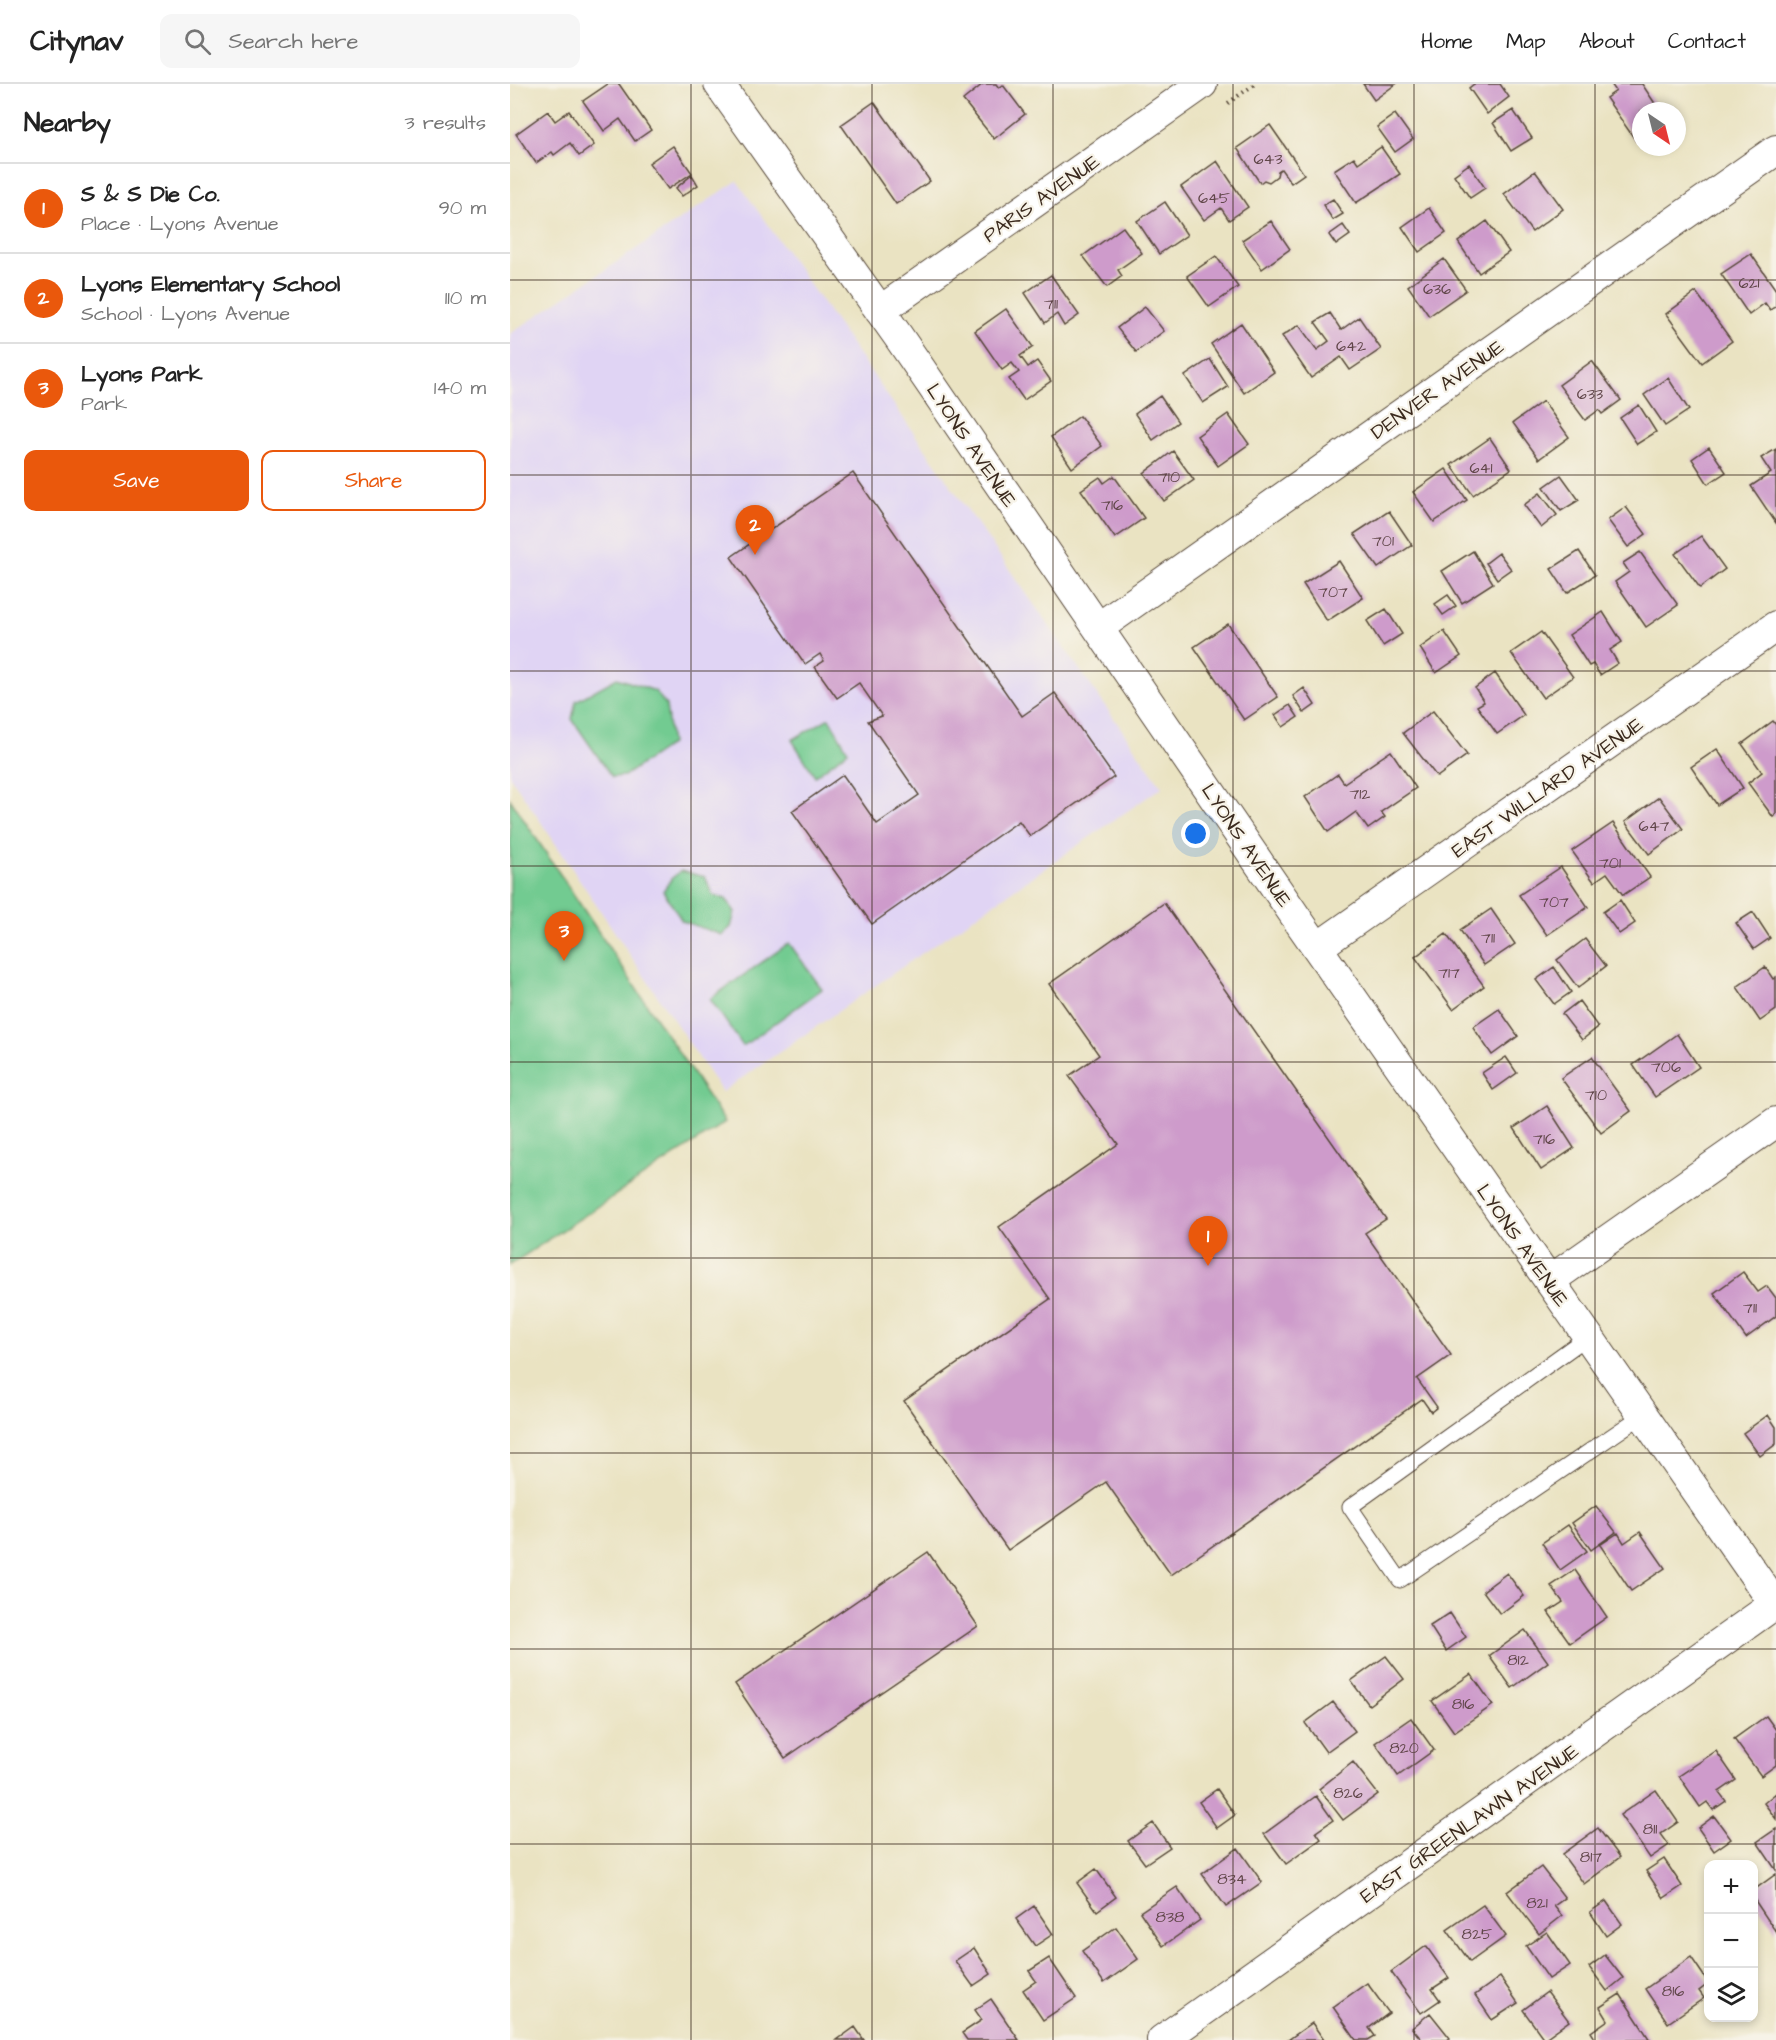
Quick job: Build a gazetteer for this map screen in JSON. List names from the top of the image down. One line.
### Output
{"streets":{"street":["PARIS AVENUE","DENVER AVENUE","LYONS AVENUE","EAST WILLARD AVENUE","EAST GREENLAWN AVENUE"]},"crossings":[["PARIS AVENUE","LYONS AVENUE"],["DENVER AVENUE","LYONS AVENUE"],["LYONS AVENUE","EAST WILLARD AVENUE"],["LYONS AVENUE","EAST GREENLAWN AVENUE"]],"house_numbers":["643","645","621","636","711","642","633","641","710","716","701","707","712","647","701","707","711","717","706","710","716","711","812","816","820","826","811","817","834","821","838","825","816"],"north":"bottom right","page":{"header":"Citynav","search":"Search here","nav":["Home","Map","About","Contact"],"heading":["Nearby","3 results"],"list":[{"mark":"1","name":"S & S Die Co.","note":"Place · Lyons Avenue","value":"90 m"},{"mark":"2","name":"Lyons Elementary School","note":"School · Lyons Avenue","value":"110 m"},{"mark":"3","name":"Lyons Park","note":"Park","value":"140 m"}],"buttons":["Save","Share"],"pins":["2","3","1"],"map_buttons":["+","−"]}}
